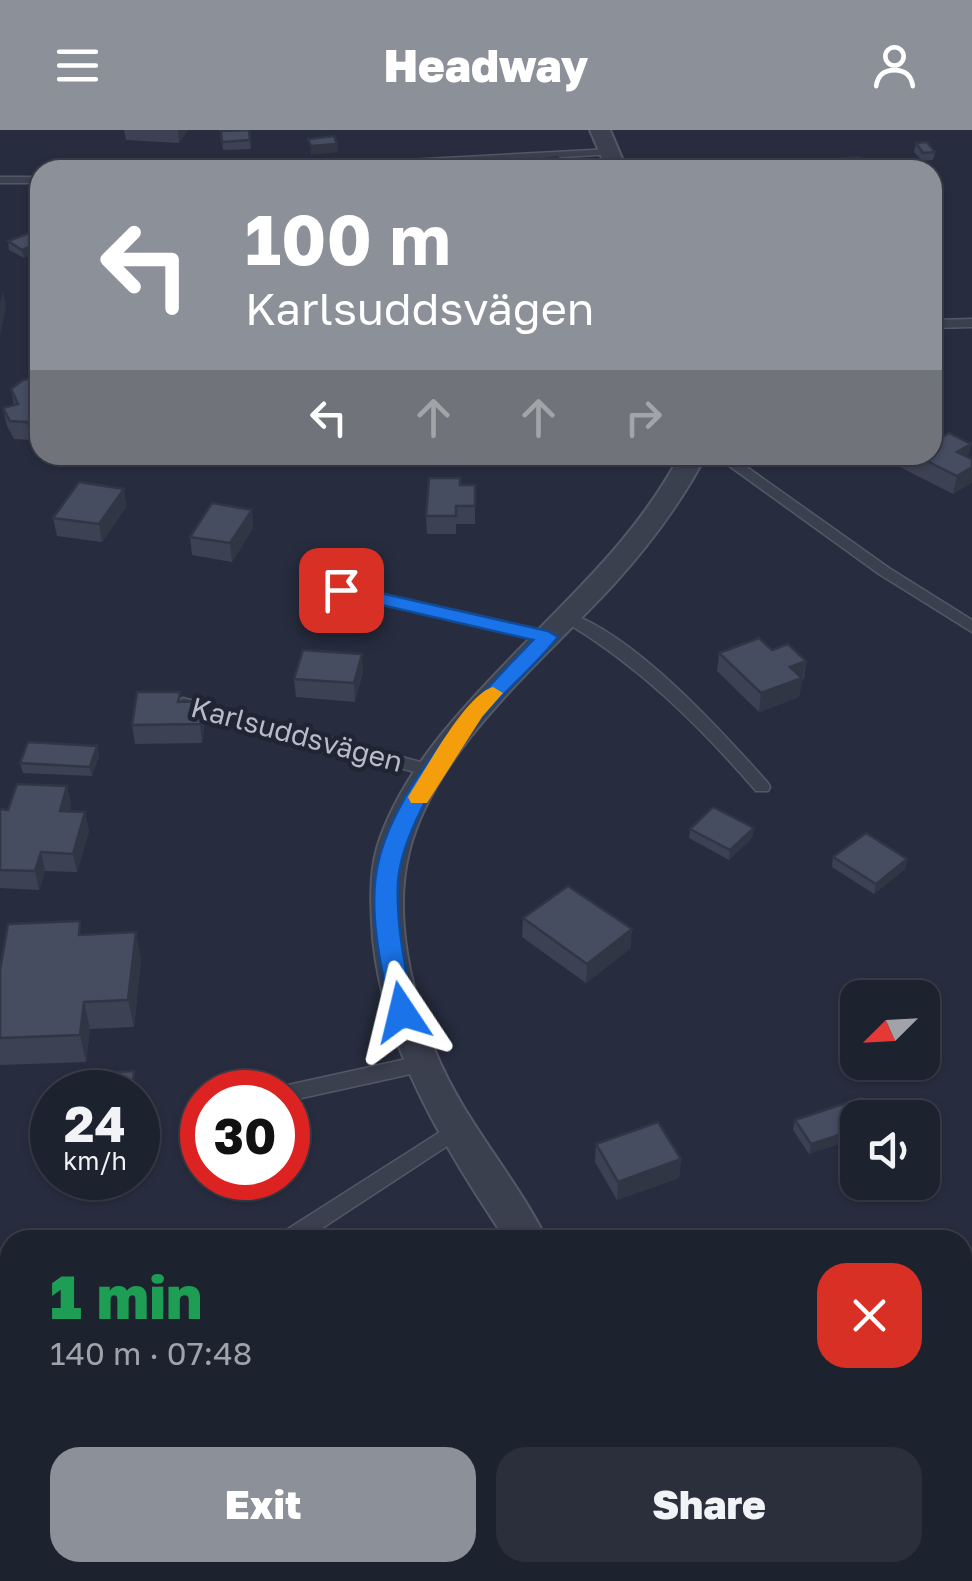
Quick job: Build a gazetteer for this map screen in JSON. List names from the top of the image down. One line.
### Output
{"streets":{"street":["Karlsuddsvägen"]},"north":"bottom left","page":{"header":"Headway","turn":["100 m","Karlsuddsvägen"],"speed":"24 km/h","limit":"30","heading":["1 min","140 m · 07:48"],"buttons":["Exit","Share"]}}
